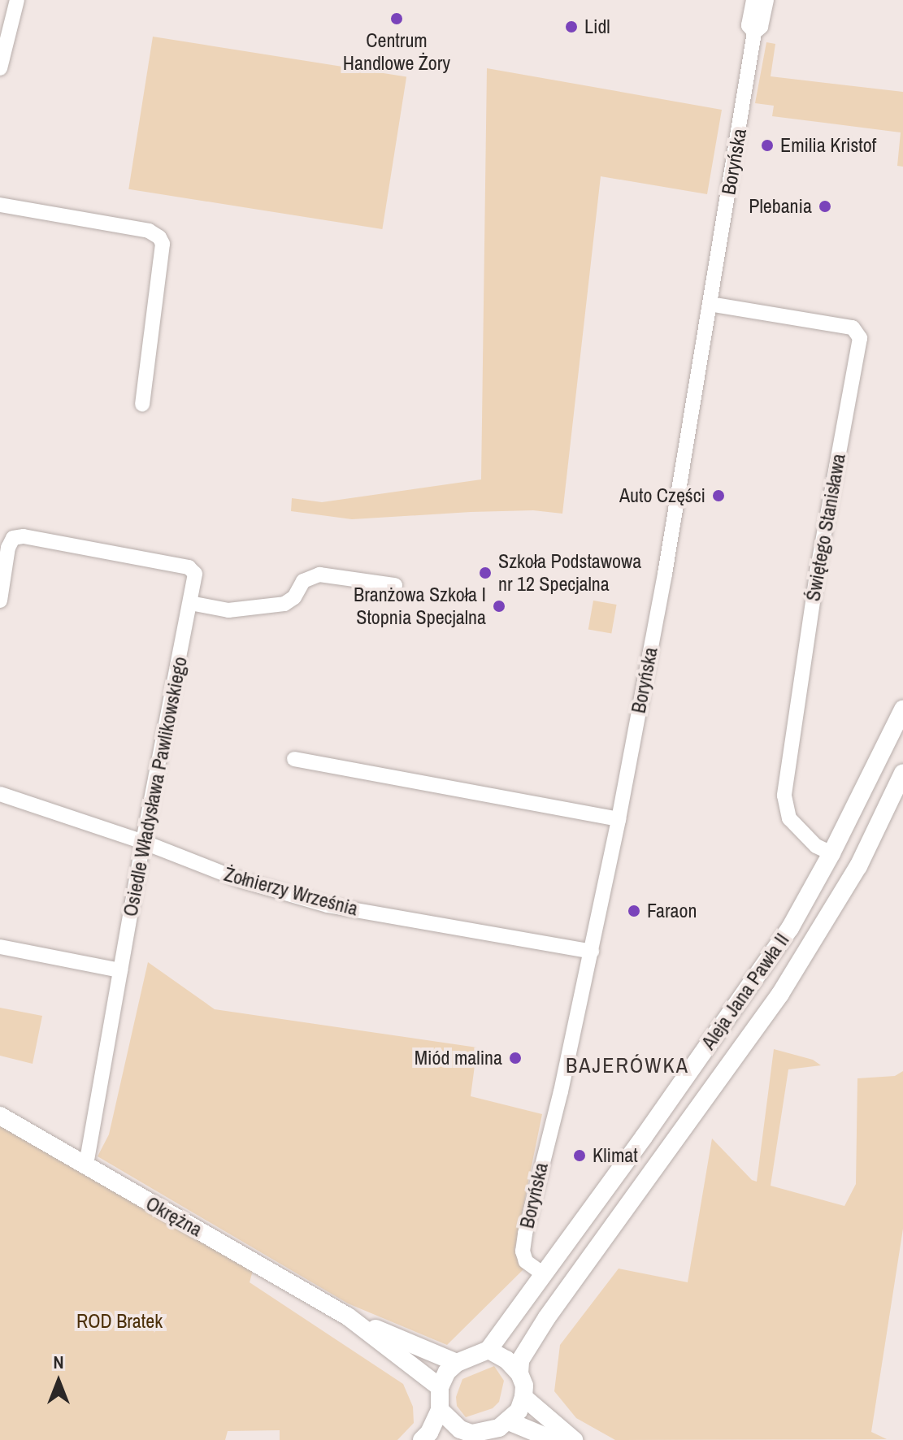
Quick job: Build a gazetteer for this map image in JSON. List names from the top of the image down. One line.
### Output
{"streets":{"street":["Boryńska","Świętego Stanisława","Osiedle Władysława Pawlikowskiego","Żołnierzy Września","Aleja Jana Pawła II","Okrężna"]},"crossings":[["Boryńska","Świętego Stanisława"],["Boryńska","Żołnierzy Września"],["Boryńska","Aleja Jana Pawła II"],["Świętego Stanisława","Aleja Jana Pawła II"],["Osiedle Władysława Pawlikowskiego","Żołnierzy Września"],["Osiedle Władysława Pawlikowskiego","Okrężna"],["Aleja Jana Pawła II","Okrężna"]],"districts":["BAJERÓWKA"],"parks":["ROD Bratek"],"places":["Centrum Handlowe Żory","Lidl","Emilia Kristof","Plebania","Auto Części","Szkoła Podstawowa nr 12 Specjalna","Branżowa Szkoła I Stopnia Specjalna","Faraon","Miód malina","Klimat"],"north":"top"}
